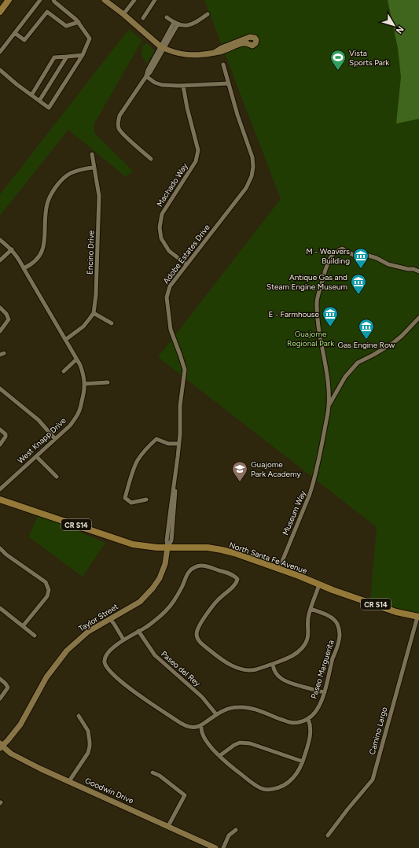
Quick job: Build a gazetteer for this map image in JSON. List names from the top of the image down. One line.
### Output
{"streets":{"main road":["CR S14","North Santa Fe Avenue"],"street":["Machado Way","Encino Drive","Adobe Estates Drive","West Knapp Drive","Museum Way","Taylor Street","Paseo del Rey","Paseo Marguerita","Camino Largo","Goodwin Drive"]},"crossings":[["Machado Way","Adobe Estates Drive"],["Encino Drive","West Knapp Drive"],["Adobe Estates Drive","North Santa Fe Avenue"],["Adobe Estates Drive","Taylor Street"],["Museum Way","North Santa Fe Avenue"],["North Santa Fe Avenue","Taylor Street"],["North Santa Fe Avenue","Camino Largo"],["Taylor Street","Goodwin Drive"]],"parks":["Guajome Regional Park"],"places":{"sports":["Vista Sports Park"],"museum":["M - Weavers Building","Antique Gas and Steam Engine Museum","E - Farmhouse","Gas Engine Row"],"school or university":["Guajome Park Academy"]},"north":"bottom right"}
